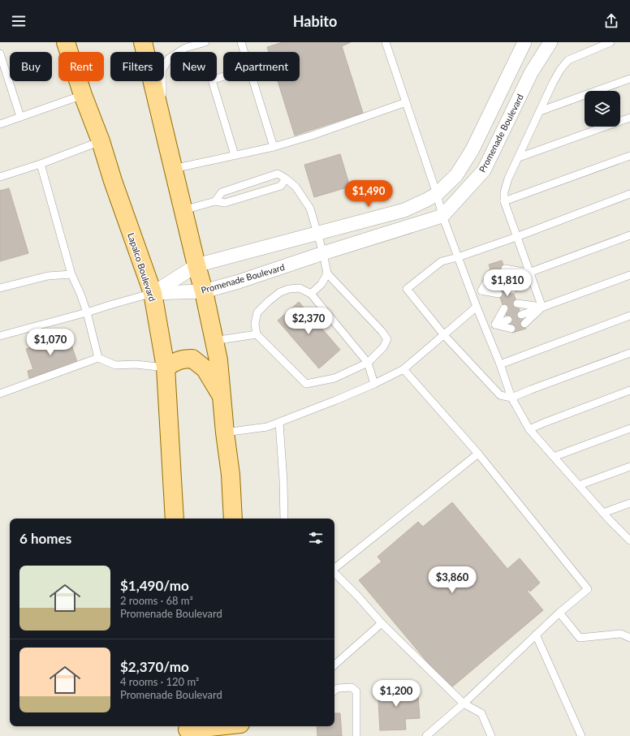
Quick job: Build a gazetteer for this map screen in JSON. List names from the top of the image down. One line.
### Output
{"streets":{"main road":["Lapalco Boulevard"],"street":["Promenade Boulevard"]},"crossings":[["Promenade Boulevard","Lapalco Boulevard"]],"page":{"header":"Habito","chip":["Buy","Rent","Filters","New","Apartment"],"price":["$1,490","$1,810","$2,370","$1,070","$3,860","$1,200"],"heading":"6 homes","list":[{"name":"$1,490/mo","note":"2 rooms · 68 m² · Promenade Boulevard"},{"name":"$2,370/mo","note":"4 rooms · 120 m² · Promenade Boulevard"}]}}
